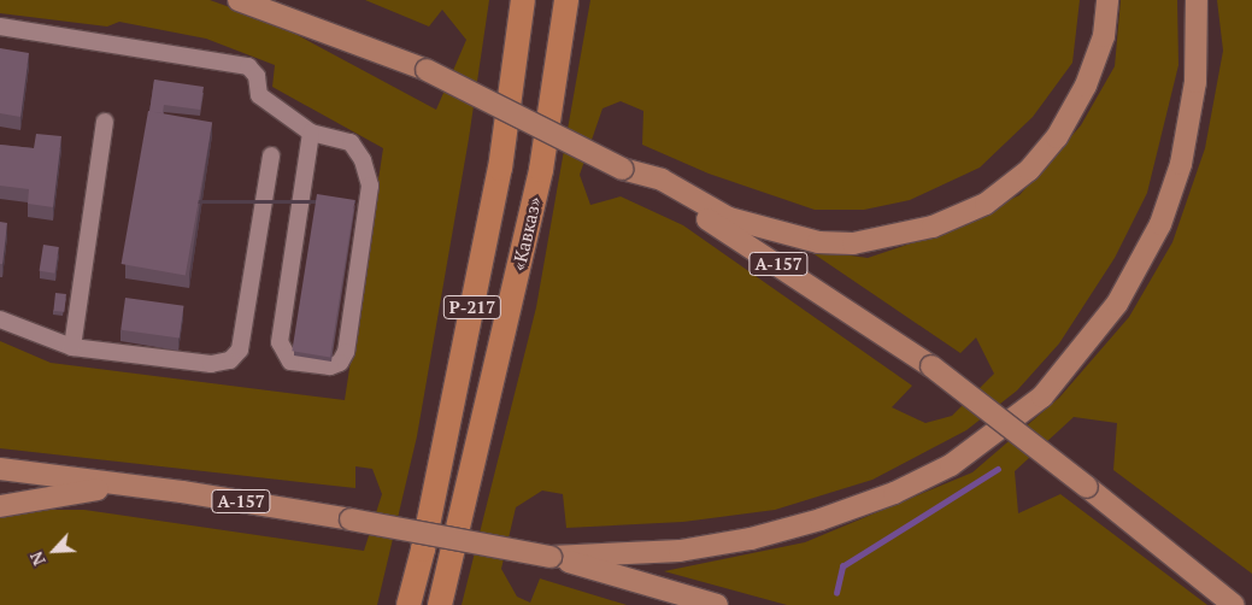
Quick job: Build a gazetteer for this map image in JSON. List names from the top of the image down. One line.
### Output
{"streets":{"highway":["«Кавказ»","Р-217"],"main road":["А-157"]},"north":"bottom left"}
